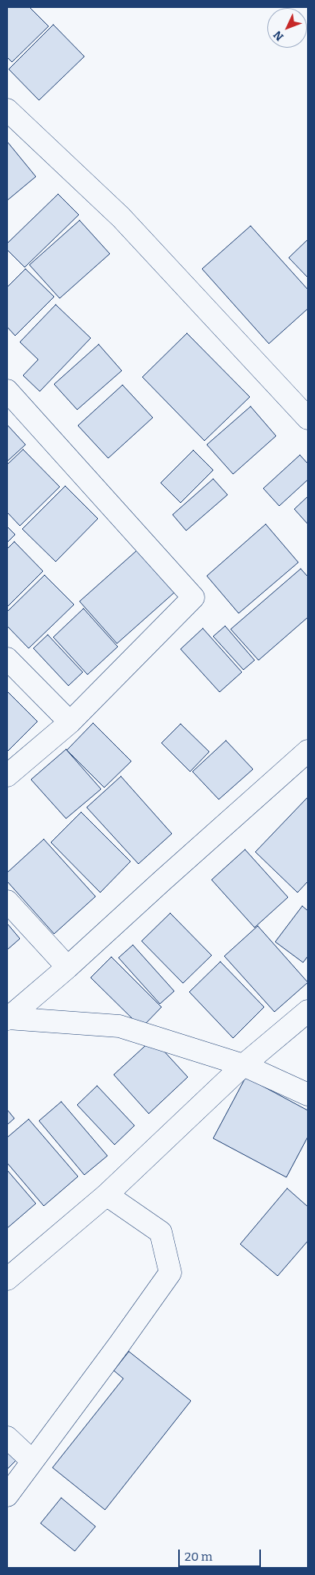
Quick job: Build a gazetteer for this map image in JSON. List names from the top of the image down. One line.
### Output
{"scale_bar":"20 m","north":"bottom left"}
